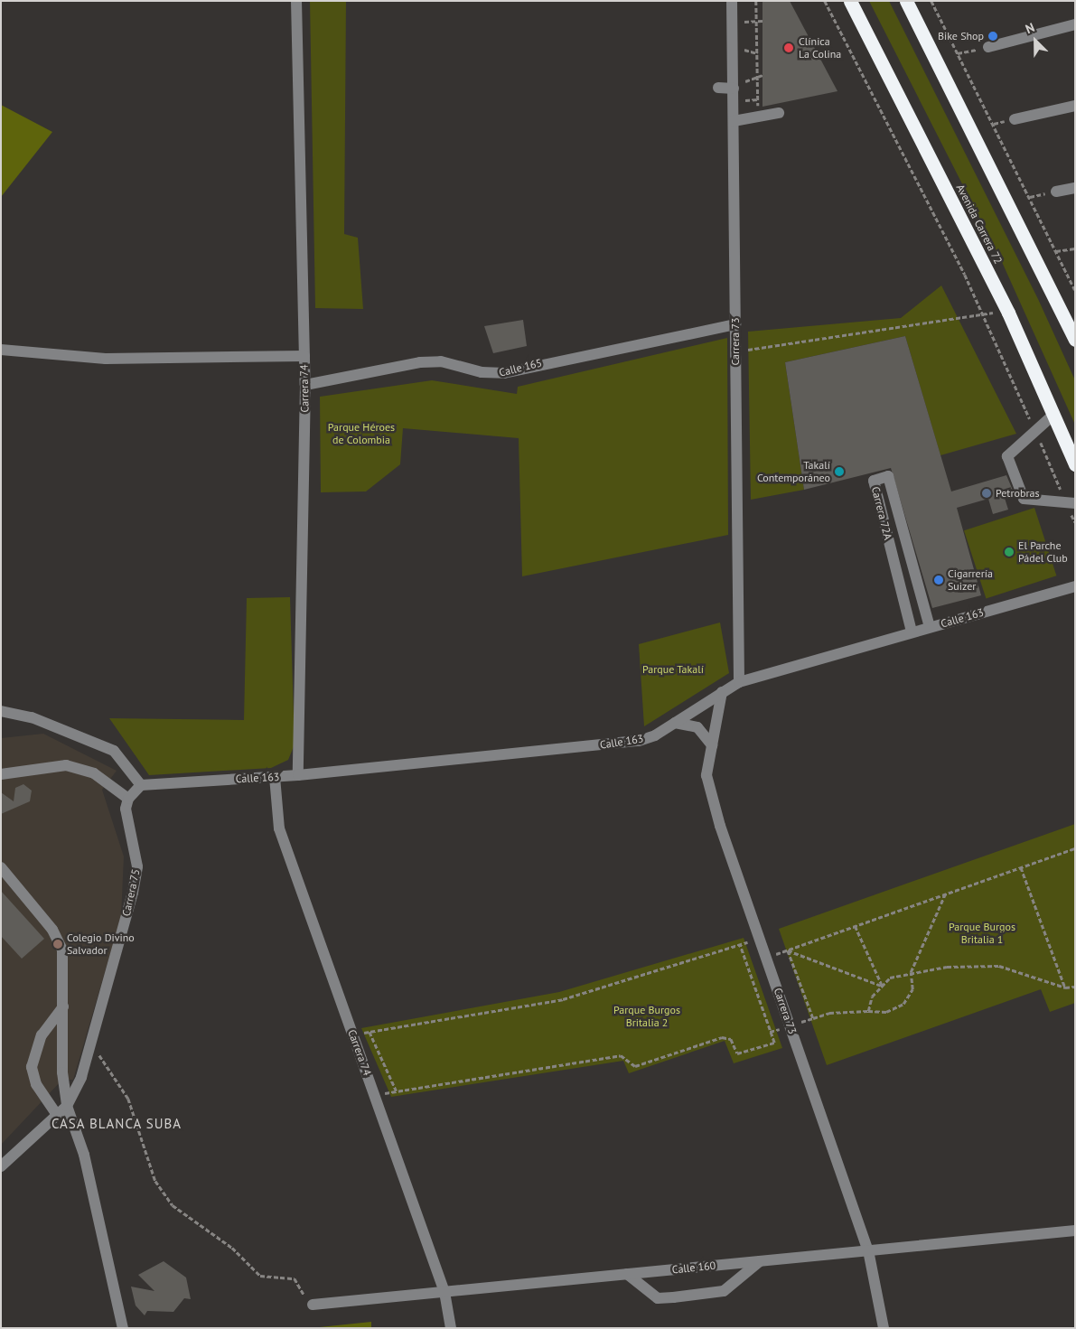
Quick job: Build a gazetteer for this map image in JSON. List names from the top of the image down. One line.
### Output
{"streets":{"highway":["Avenida Carrera 72"],"street":["Carrera 73","Calle 165","Carrera 74","Carrera 72A","Calle 163","Carrera 75","Calle 160"]},"crossings":[["Carrera 73","Calle 165"],["Carrera 73","Calle 163"],["Carrera 73","Calle 160"],["Calle 165","Carrera 74"],["Carrera 74","Calle 163"],["Carrera 74","Calle 160"],["Carrera 72A","Calle 163"]],"districts":["CASA BLANCA SUBA"],"parks":["Parque Héroes de Colombia","Parque Takalí","Parque Burgos Britalia 1","Parque Burgos Britalia 2"],"places":["Bike Shop","Clínica La Colina","Takalí Contemporáneo","Petrobras","El Parche Pádel Club","Cigarrería Suizer","Colegio Divino Salvador"],"north":"top left"}
